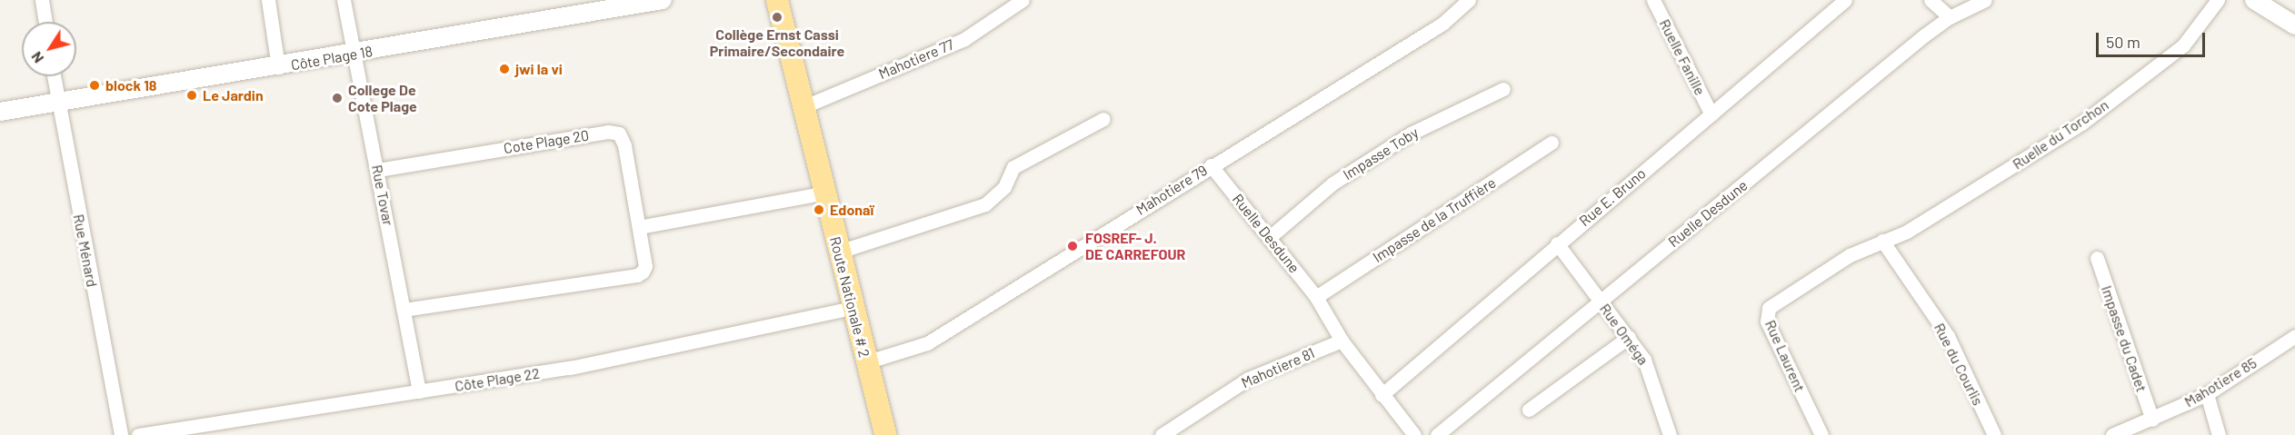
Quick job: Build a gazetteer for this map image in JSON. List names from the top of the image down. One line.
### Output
{"streets":{"main road":["Route Nationale # 2"],"street":["Ruelle Fanille","Côte Plage 18","Mahotiere 77","Ruelle du Torchon","Cote Plage 20","Impasse Toby","Mahotiere 79","Rue Tovar","Rue E. Bruno","Ruelle Desdune","Impasse de la Truffière","Rue Ménard","Rue Oméga","Impasse du Cadet","Rue Laurent","Rue du Courlis","Mahotiere 81","Côte Plage 22","Mahotiere 85"]},"crossings":[["Ruelle Fanille","Rue E. Bruno"],["Côte Plage 18","Rue Tovar"],["Côte Plage 18","Rue Ménard"],["Mahotiere 77","Route Nationale # 2"],["Ruelle du Torchon","Rue Laurent"],["Ruelle du Torchon","Rue du Courlis"],["Cote Plage 20","Rue Tovar"],["Impasse Toby","Ruelle Desdune"],["Mahotiere 79","Ruelle Desdune"],["Mahotiere 79","Route Nationale # 2"],["Rue Tovar","Côte Plage 22"],["Rue E. Bruno","Ruelle Desdune"],["Rue E. Bruno","Rue Oméga"],["Ruelle Desdune","Impasse de la Truffière"],["Ruelle Desdune","Rue Oméga"],["Ruelle Desdune","Mahotiere 81"],["Route Nationale # 2","Côte Plage 22"],["Impasse du Cadet","Mahotiere 85"],["Rue Laurent","Rue du Courlis"]],"places":["Collège Ernst Cassi Primaire/Secondaire","jwi la vi","block 18","Le Jardin","College De Cote Plage","Edonaï","FOSREF- J. DE CARREFOUR"],"scale_bar":"50 m","north":"bottom left"}
